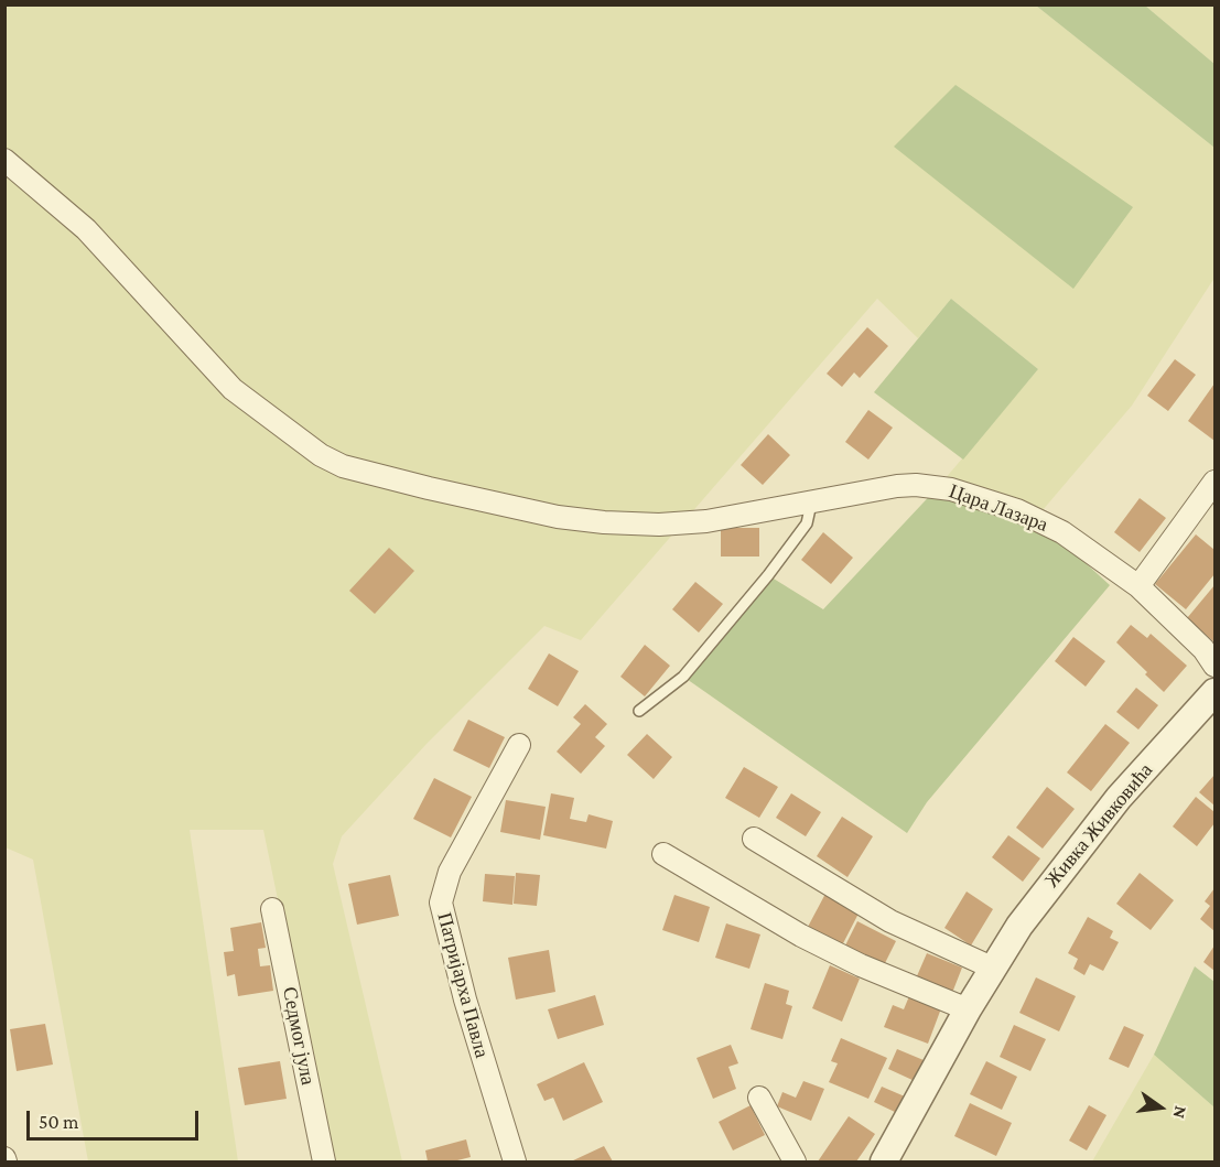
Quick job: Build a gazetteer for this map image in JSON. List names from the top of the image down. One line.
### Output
{"streets":{"street":["Цара Лазара","Живка Живковића","Патријарха Павла","Седмог јула"]},"scale_bar":"50 m","north":"right"}
